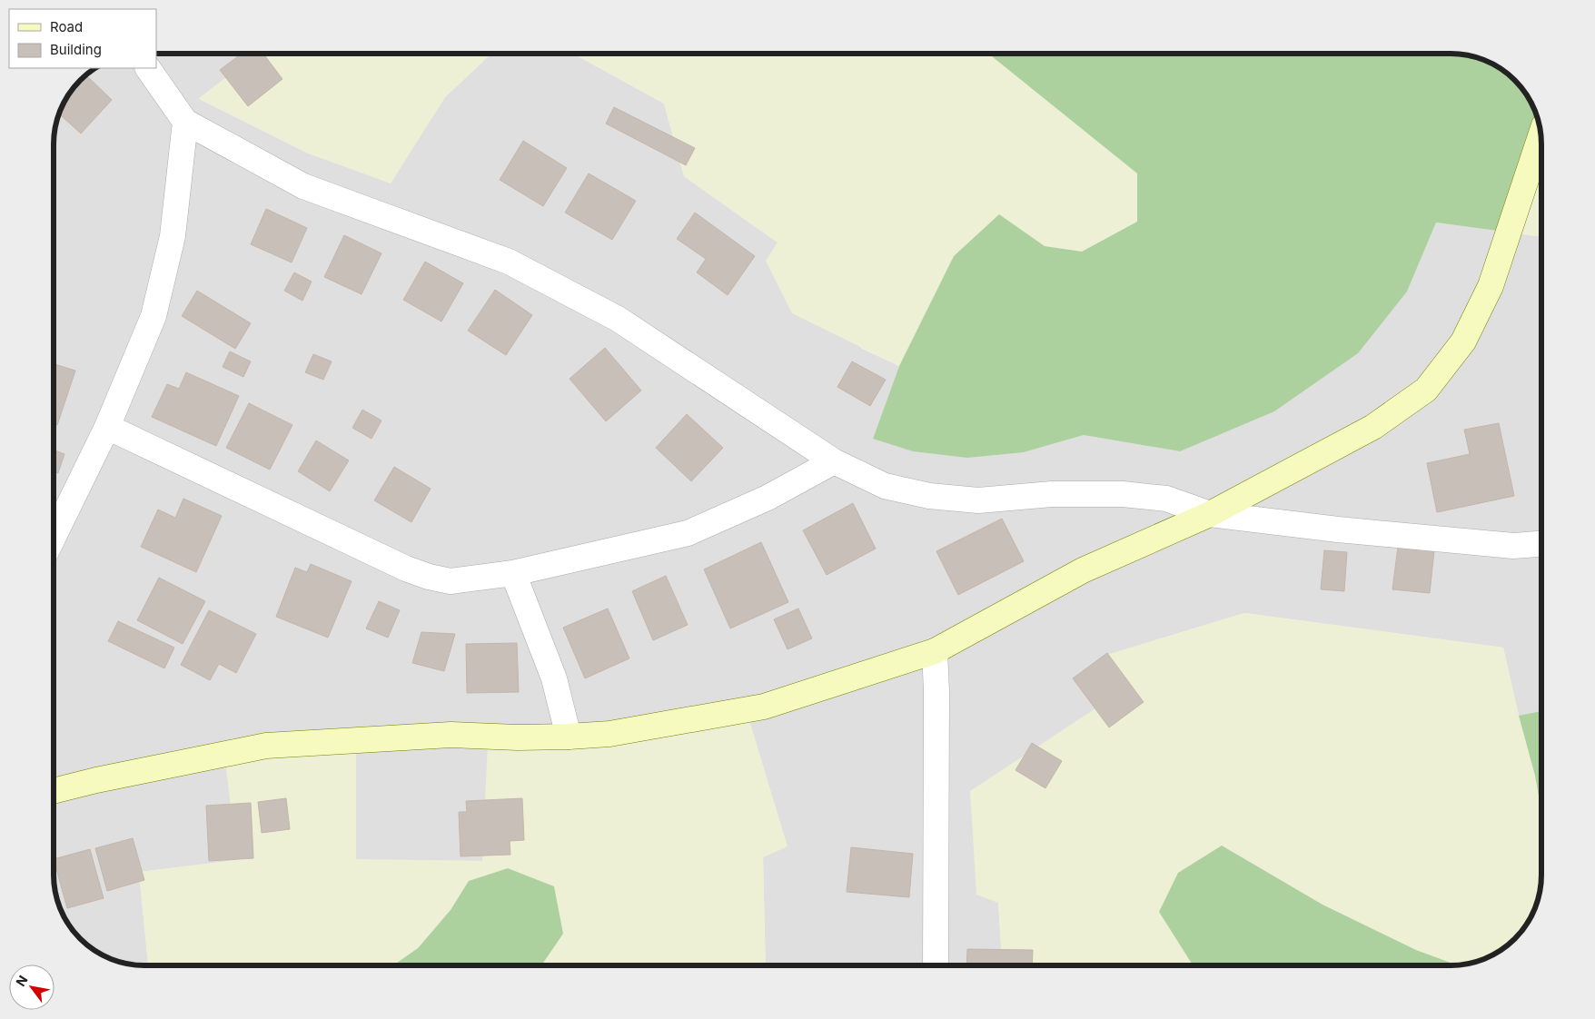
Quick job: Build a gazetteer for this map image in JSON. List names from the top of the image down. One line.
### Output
{"legend":["Road","Building"],"north":"top left"}
